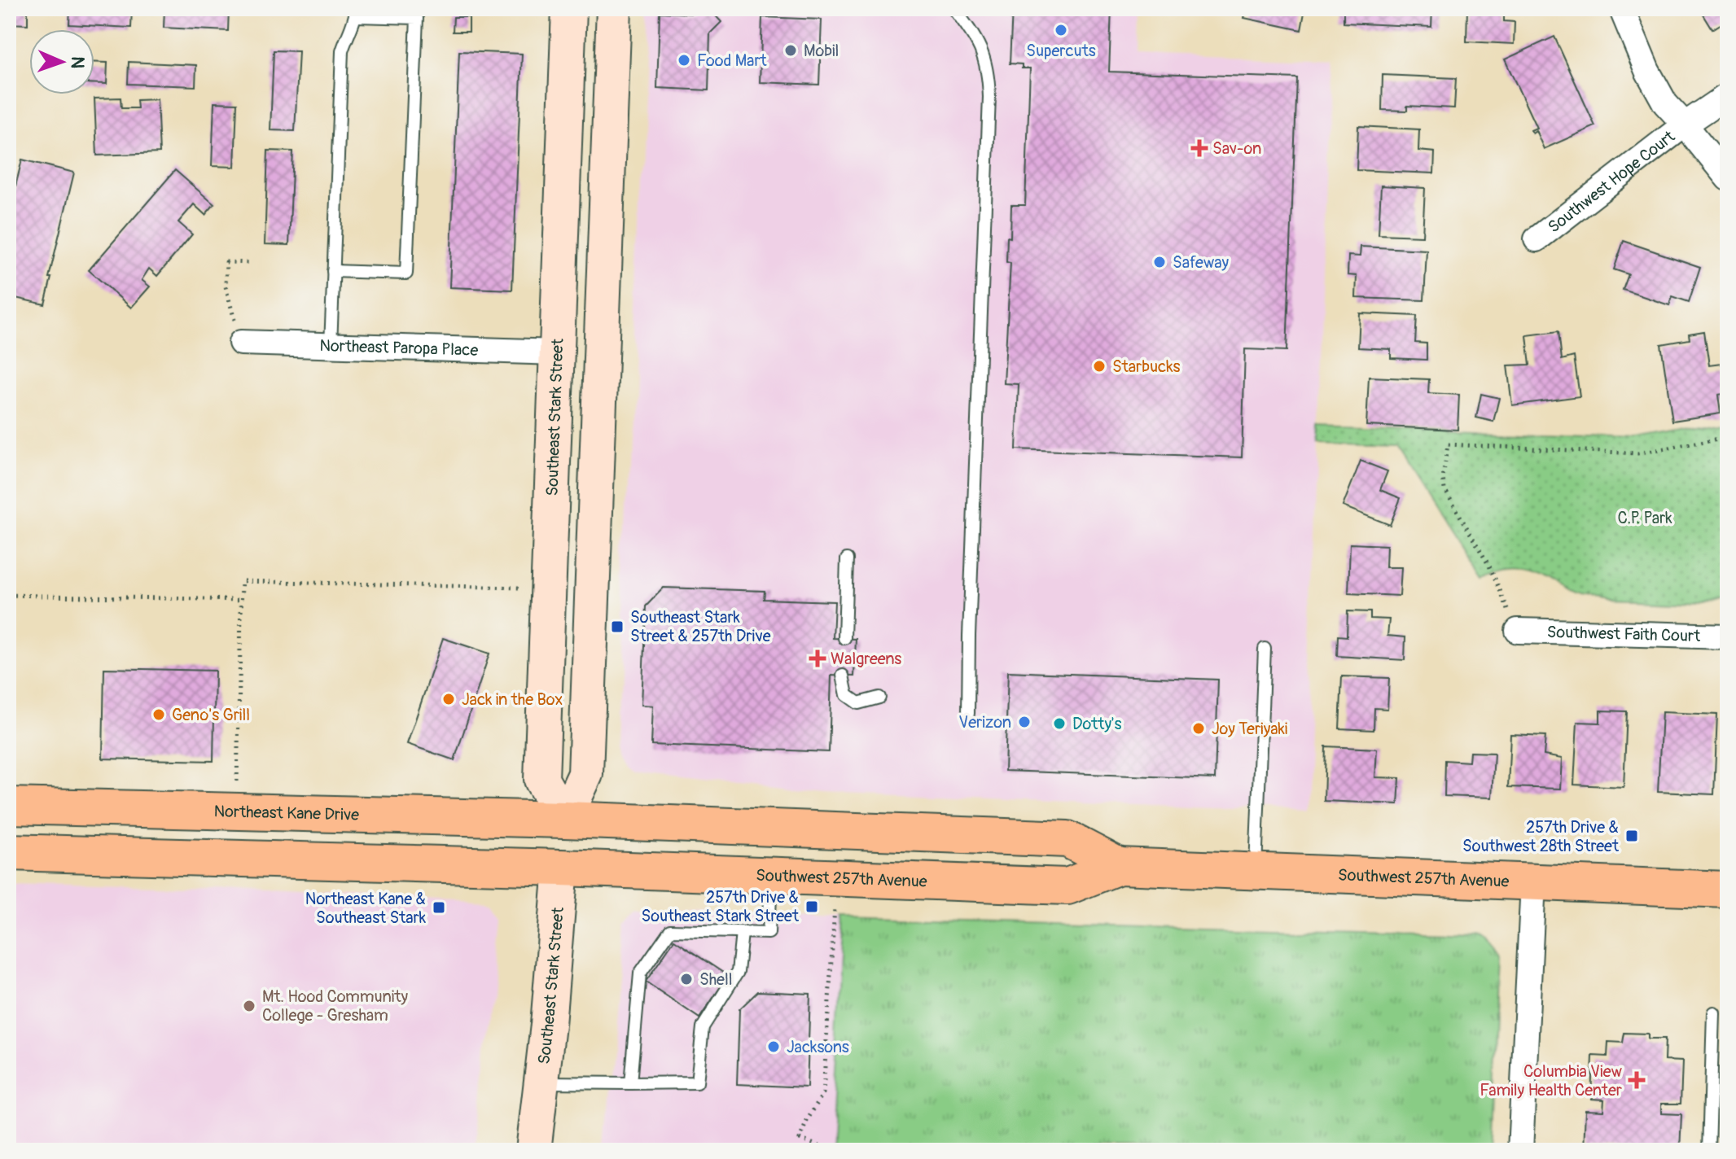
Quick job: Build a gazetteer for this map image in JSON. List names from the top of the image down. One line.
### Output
{"streets":{"main road":["Southeast Stark Street","Northeast Kane Drive","Southwest 257th Avenue"],"street":["Southwest Hope Court","Northeast Paropa Place","Southwest Faith Court"]},"crossings":[["Northeast Paropa Place","Southeast Stark Street"],["Southeast Stark Street","Northeast Kane Drive"],["Southeast Stark Street","Southwest 257th Avenue"],["Northeast Kane Drive","Southwest 257th Avenue"]],"parks":["C.P. Park"],"places":{"other":["Supercuts","Mobil","Food Mart","Safeway","Starbucks","Jack in the Box","Geno's Grill","Verizon","Dotty's","Joy Teriyaki","Shell","Mt. Hood Community College - Gresham","Jacksons"],"health":["Sav-on","Walgreens","Columbia View Family Health Center"],"transit":["Southeast Stark Street & 257th Drive","257th Drive & Southwest 28th Street","257th Drive & Southeast Stark Street","Northeast Kane & Southeast Stark"]},"north":"right"}
